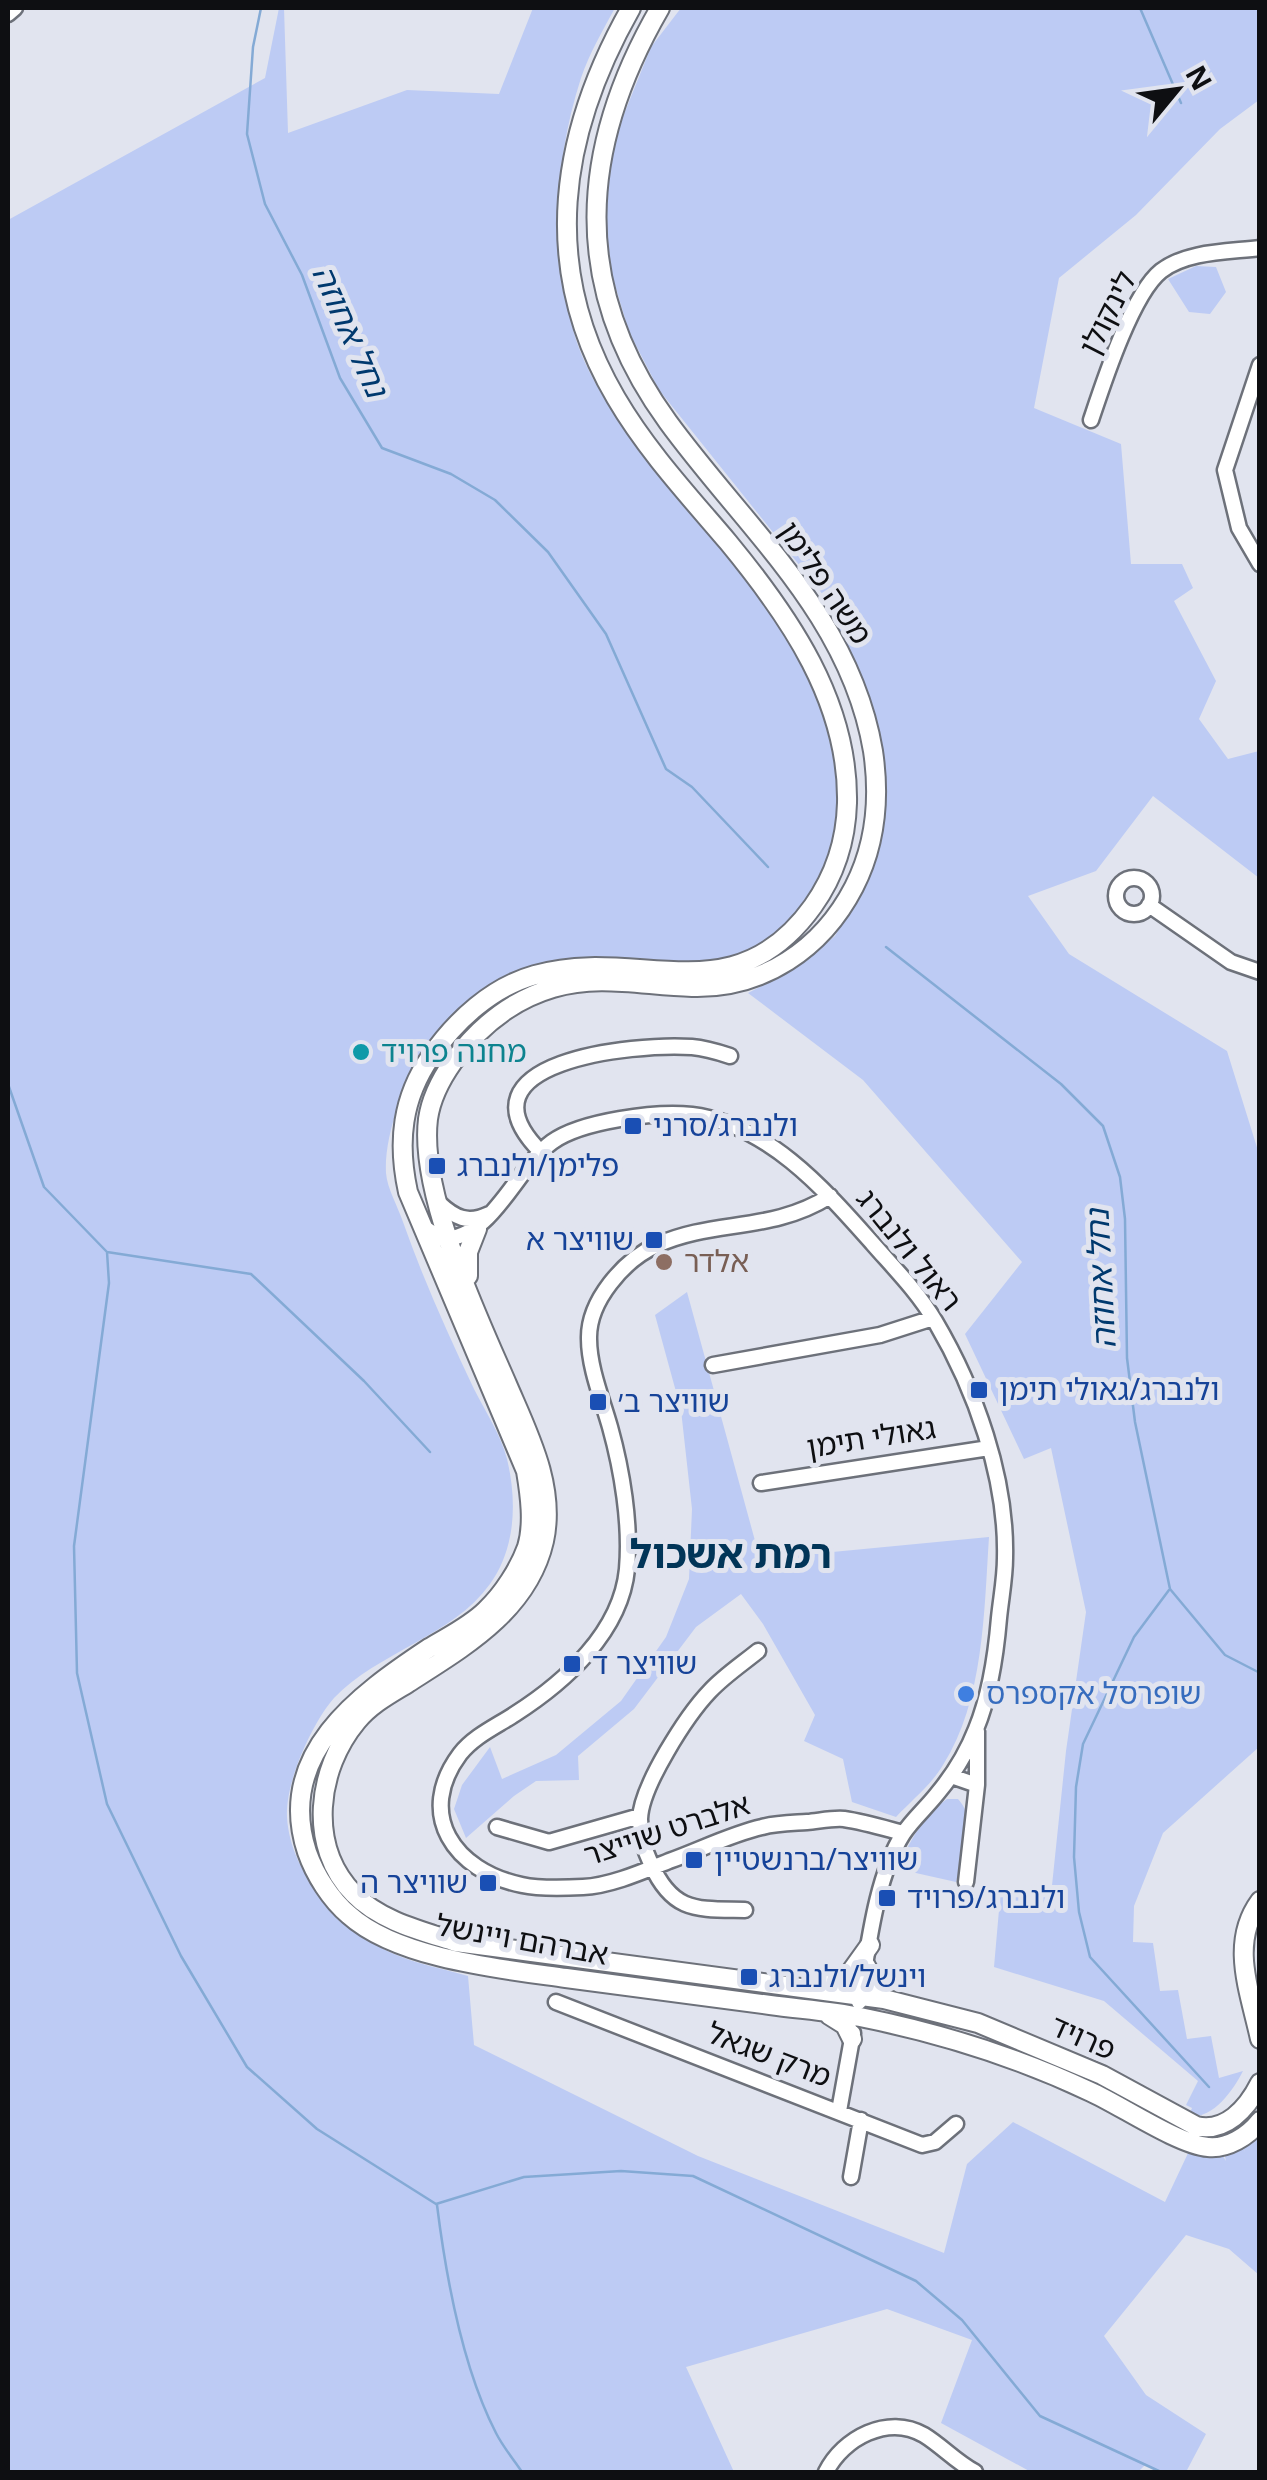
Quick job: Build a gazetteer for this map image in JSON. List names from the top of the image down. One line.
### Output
{"streets":{"main road":["משה פלימן","אברהם ויינשל","פרויד"],"street":["לינקולן","ראול ולנברג","גאולי תימן","אלברט שוייצר","מרק שגאל"]},"crossings":[["משה פלימן","ראול ולנברג"],["משה פלימן","אברהם ויינשל"],["ראול ולנברג","גאולי תימן"],["ראול ולנברג","אלברט שוייצר"],["ראול ולנברג","אברהם ויינשל"],["ראול ולנברג","פרויד"],["ראול ולנברג","מרק שגאל"],["אברהם ויינשל","פרויד"]],"districts":["רמת אשכול"],"water":["נחל אחוזה"],"places":{"other":["מחנה פרויד","אלדר","שופרסל אקספרס"],"transit":["ולנברג/סרני","פלימן/ולנברג","שוויצר א","ולנברג/גאולי תימן","שוויצר ב׳","שוויצר ד","שוויצר/ברנשטיין","שוויצר ה","ולנברג/פרויד","וינשל/ולנברג"]},"north":"top right"}
